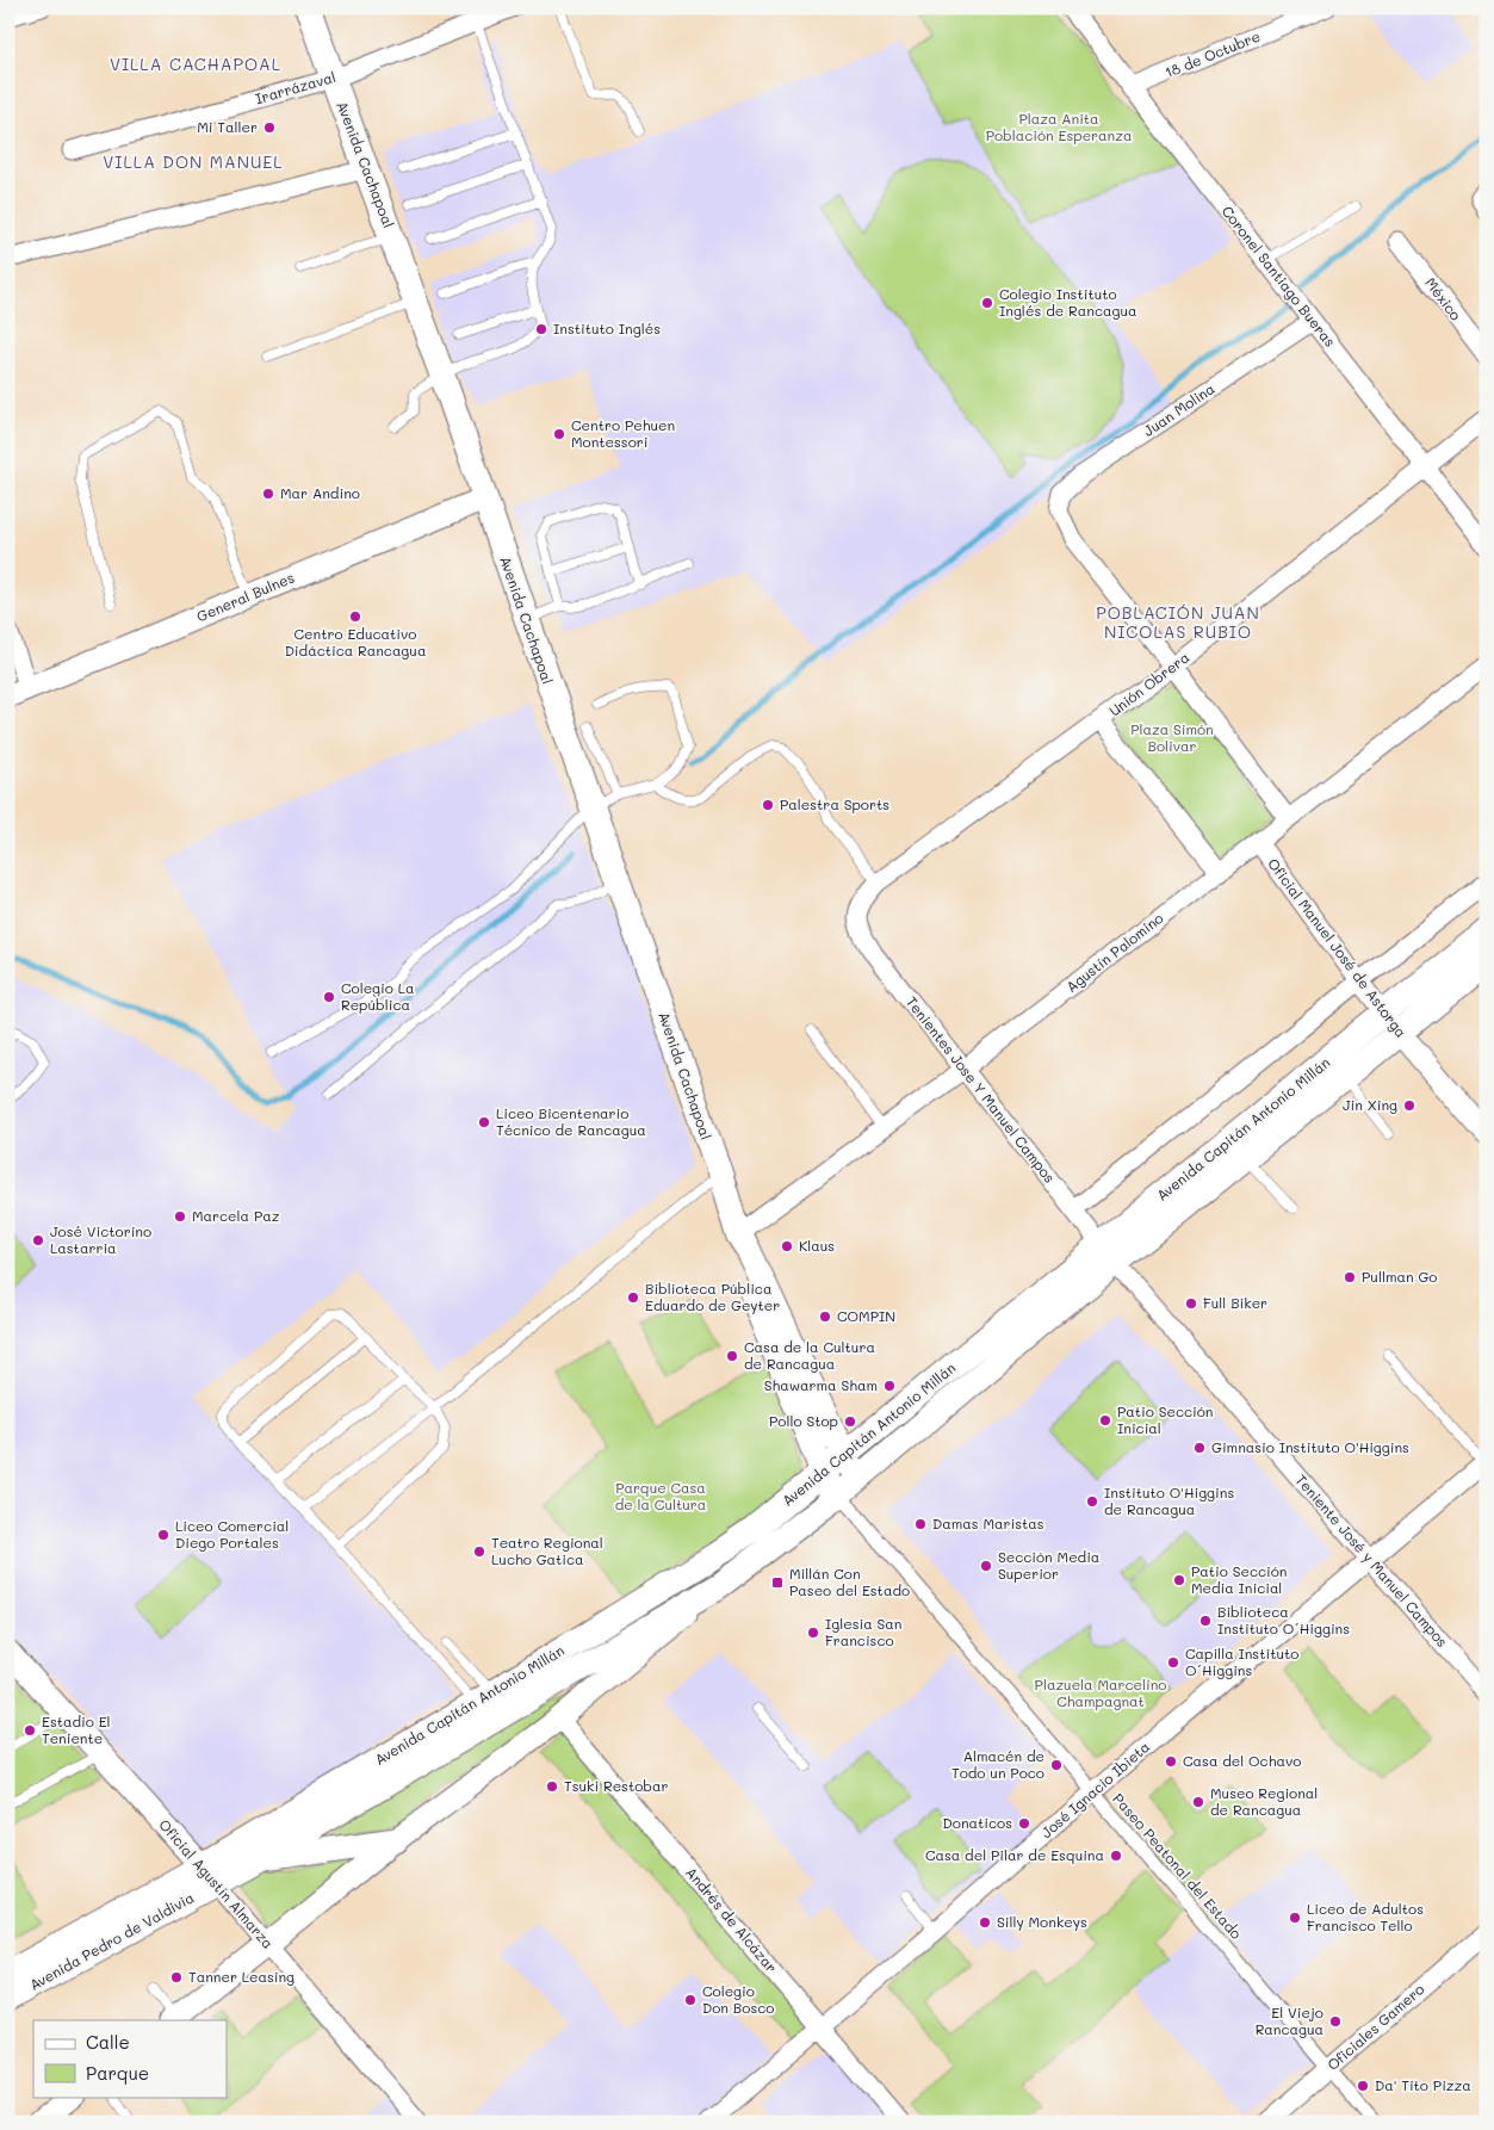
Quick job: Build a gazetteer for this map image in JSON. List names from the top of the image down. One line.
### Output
{"streets":{"main road":["Avenida Cachapoal","Avenida Capitán Antonio Millán","Avenida Pedro de Valdivia"],"street":["18 de Octubre","Irarrázaval","Coronel Santiago Bueras","México","Juan Molina","General Bulnes","Unión Obrera","Oficial Manuel José de Astorga","Agustín Palomino","Tenientes Jose Y Manuel Campos","Teniente José y Manuel Campos","José Ignacio Ibieta","Paseo Peatonal del Estado","Oficial Agustín Almarza","Andrés de Alcázar","Oficiales Gamero"]},"crossings":[["18 de Octubre","Coronel Santiago Bueras"],["Irarrázaval","Avenida Cachapoal"],["Avenida Cachapoal","General Bulnes"],["Avenida Cachapoal","Agustín Palomino"],["Avenida Cachapoal","Avenida Capitán Antonio Millán"],["Avenida Cachapoal","Paseo Peatonal del Estado"],["Coronel Santiago Bueras","Juan Molina"],["Coronel Santiago Bueras","Unión Obrera"],["Juan Molina","Unión Obrera"],["Unión Obrera","Tenientes Jose Y Manuel Campos"],["Oficial Manuel José de Astorga","Agustín Palomino"],["Oficial Manuel José de Astorga","Avenida Capitán Antonio Millán"],["Agustín Palomino","Tenientes Jose Y Manuel Campos"],["Tenientes Jose Y Manuel Campos","Avenida Capitán Antonio Millán"],["Tenientes Jose Y Manuel Campos","Teniente José y Manuel Campos"],["Avenida Capitán Antonio Millán","Teniente José y Manuel Campos"],["Avenida Capitán Antonio Millán","Paseo Peatonal del Estado"],["Avenida Capitán Antonio Millán","Oficial Agustín Almarza"],["Avenida Capitán Antonio Millán","Andrés de Alcázar"],["Avenida Capitán Antonio Millán","Avenida Pedro de Valdivia"],["Teniente José y Manuel Campos","José Ignacio Ibieta"],["José Ignacio Ibieta","Paseo Peatonal del Estado"],["José Ignacio Ibieta","Andrés de Alcázar"],["Paseo Peatonal del Estado","Oficiales Gamero"],["Oficial Agustín Almarza","Avenida Pedro de Valdivia"]],"districts":["VILLA CACHAPOAL","VILLA DON MANUEL","POBLACIÓN JUAN NICOLAS RUBIO"],"parks":["Plaza Anita Población Esperanza","Plaza Simón Bolivar","Parque Casa de la Cultura","Plazuela Marcelino Champagnat"],"places":{"other":["Mi Taller","Colegio Instituto Inglés de Rancagua","Instituto Inglés","Centro Pehuen Montessori","Mar Andino","Centro Educativo Didáctica Rancagua","Palestra Sports","Colegio La República","Jin Xing","Liceo Bicentenario Técnico de Rancagua","Marcela Paz","José Victorino Lastarria","Klaus","Pullman Go","Biblioteca Pública Eduardo de Geyter","Full Biker","COMPIN","Casa de la Cultura de Rancagua","Shawarma Sham","Patio Sección Inicial","Pollo Stop","Gimnasio Instituto O'Higgins","Instituto O'Higgins de Rancagua","Damas Maristas","Liceo Comercial Diego Portales","Teatro Regional Lucho Gatica","Sección Media Superior","Patio Sección Media Inicial","Biblioteca Instituto O´Higgins","Iglesia San Francisco","Capilla Instituto O´Higgins","Estadio El Teniente","Casa del Ochavo","Almacén de Todo un Poco","Tsuki Restobar","Museo Regional de Rancagua","Donaticos","Casa del Pilar de Esquina","Liceo de Adultos Francisco Tello","Silly Monkeys","Tanner Leasing","Colegio Don Bosco","El Viejo Rancagua","Da' Tito Pizza"],"transit":["Millán Con Paseo del Estado"]},"legend":["Calle","Parque"]}
